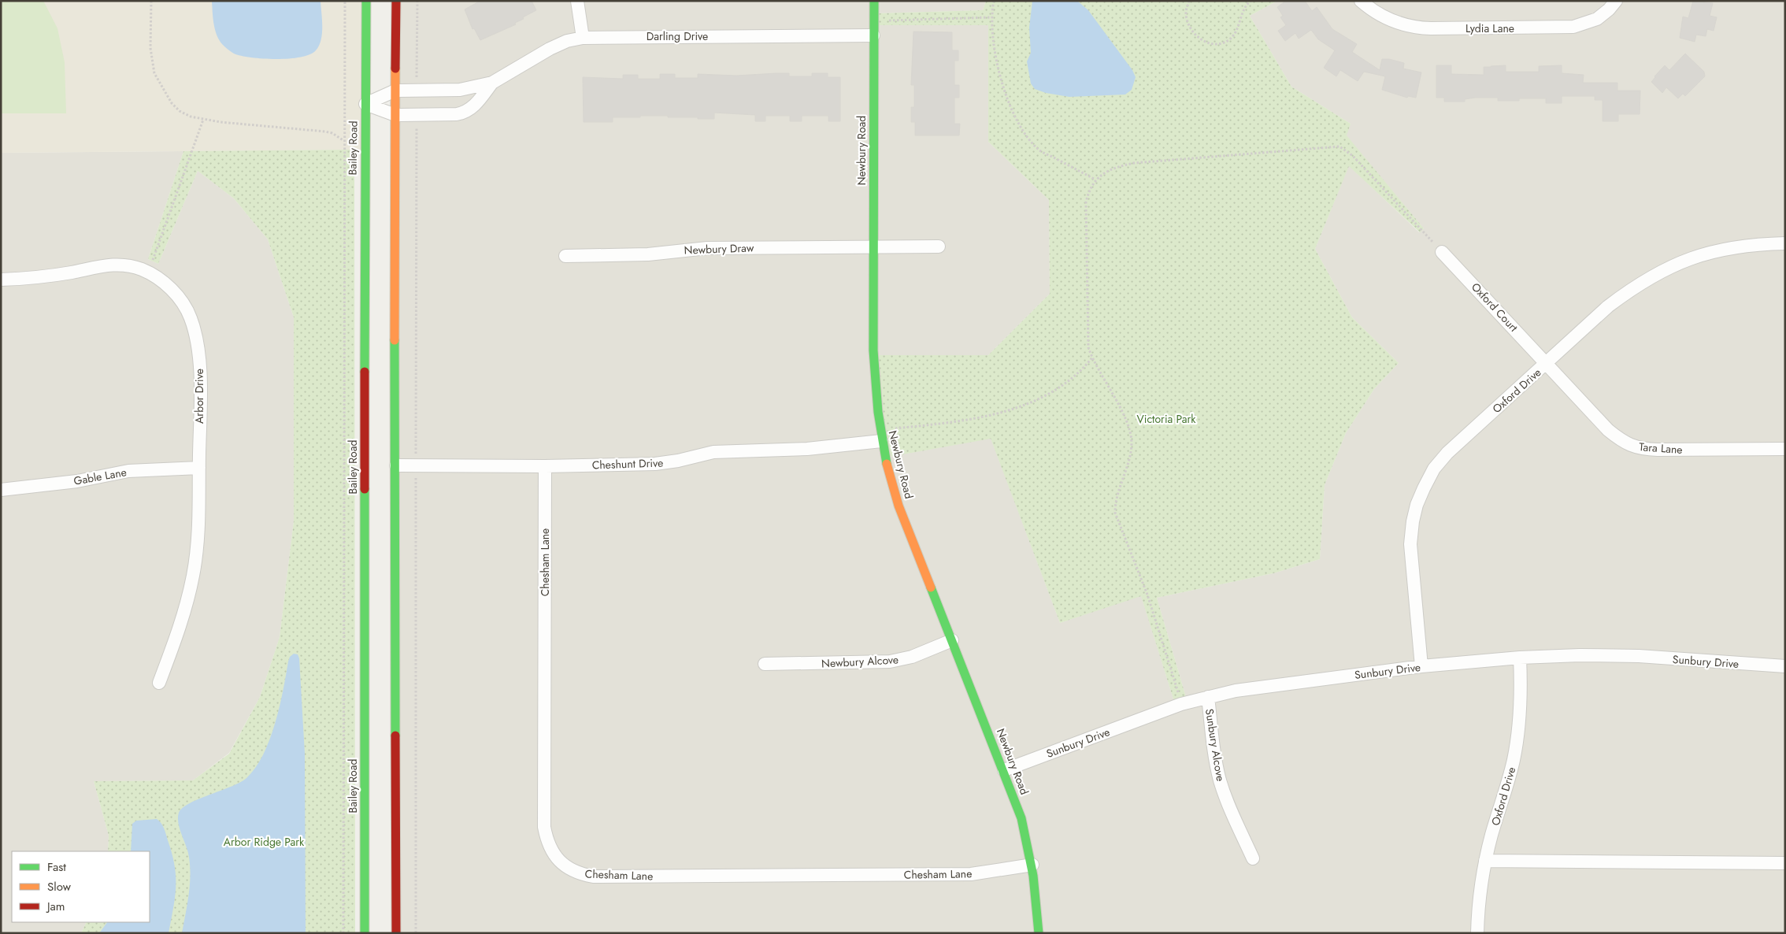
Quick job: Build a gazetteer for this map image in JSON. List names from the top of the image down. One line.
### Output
{"streets":{"main road":["Bailey Road","Newbury Road"],"street":["Lydia Lane","Darling Drive","Newbury Draw","Oxford Court","Oxford Drive","Arbor Drive","Tara Lane","Cheshunt Drive","Gable Lane","Chesham Lane","Newbury Alcove","Sunbury Drive","Sunbury Alcove"]},"crossings":[["Darling Drive","Bailey Road"],["Darling Drive","Newbury Road"],["Newbury Road","Newbury Draw"],["Newbury Road","Cheshunt Drive"],["Newbury Road","Chesham Lane"],["Newbury Road","Newbury Alcove"],["Newbury Road","Sunbury Drive"],["Oxford Court","Oxford Drive"],["Oxford Court","Tara Lane"],["Oxford Drive","Tara Lane"],["Oxford Drive","Sunbury Drive"],["Arbor Drive","Gable Lane"],["Cheshunt Drive","Chesham Lane"],["Sunbury Drive","Sunbury Alcove"]],"parks":["Victoria Park","Arbor Ridge Park"],"legend":["Fast","Slow","Jam"]}
